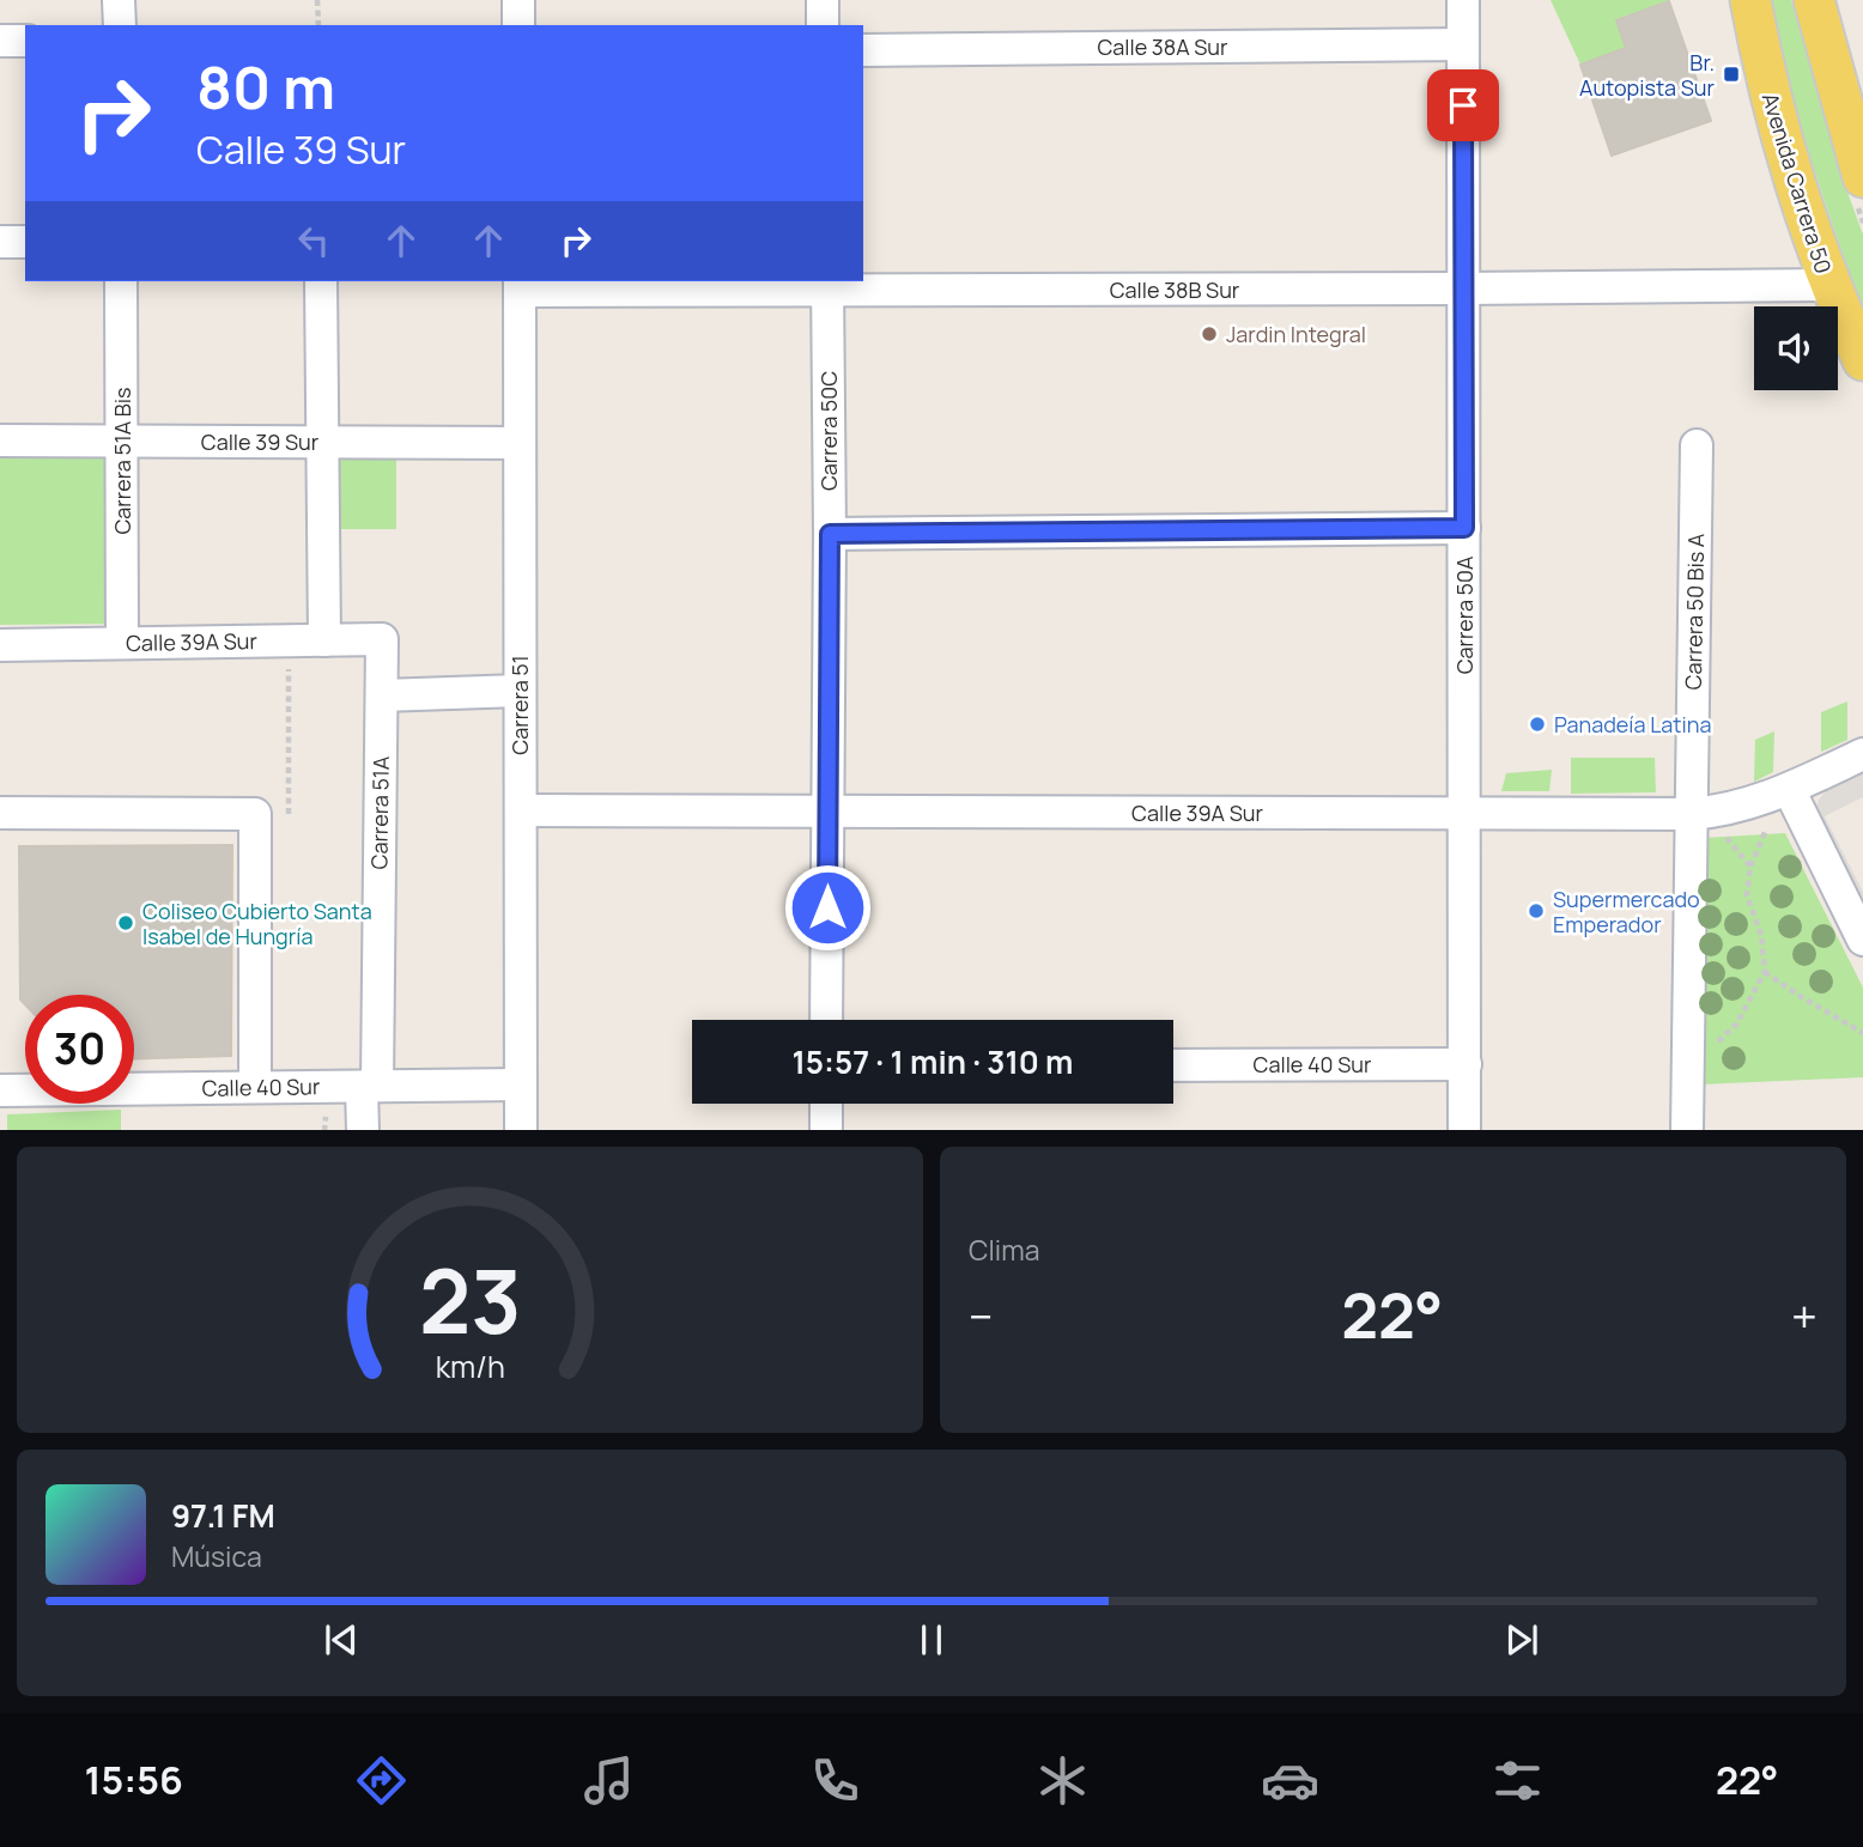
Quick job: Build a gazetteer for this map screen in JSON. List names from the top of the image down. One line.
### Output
{"streets":{"main road":["Avenida Carrera 50"],"street":["Calle 38A Sur","Calle 38B Sur","Carrera 50C","Calle 39 Sur","Carrera 51A Bis","Carrera 50 Bis A","Carrera 50A","Calle 39A Sur","Carrera 51","Carrera 51A","Calle 40 Sur"]},"crossings":[["Calle 38A Sur","Carrera 50A"],["Avenida Carrera 50","Calle 38B Sur"],["Calle 38B Sur","Carrera 50C"],["Calle 38B Sur","Carrera 50A"],["Calle 38B Sur","Carrera 51"],["Carrera 50C","Calle 39A Sur"],["Calle 39 Sur","Carrera 51A Bis"],["Calle 39 Sur","Carrera 51"],["Carrera 51A Bis","Calle 39A Sur"],["Carrera 50 Bis A","Calle 39A Sur"],["Carrera 50A","Calle 39A Sur"],["Carrera 50A","Calle 40 Sur"],["Calle 39A Sur","Carrera 51"],["Calle 39A Sur","Carrera 51A"],["Carrera 51","Calle 40 Sur"],["Carrera 51A","Calle 40 Sur"]],"places":{"transit":["Br. Autopista Sur"],"other":["Jardin Integral","Panadeía Latina","Supermercado Emperador","Coliseo Cubierto Santa Isabel de Hungría"]},"page":{"turn":["80 m","Calle 39 Sur"],"limit":"30","trip":"15:57 · 1 min · 310 m","tile":"Clima","heat":["−","22°","+"],"song":["97.1 FM","Música"],"tabs":["15:56","22°"],"gauge":["23","km/h"]}}
